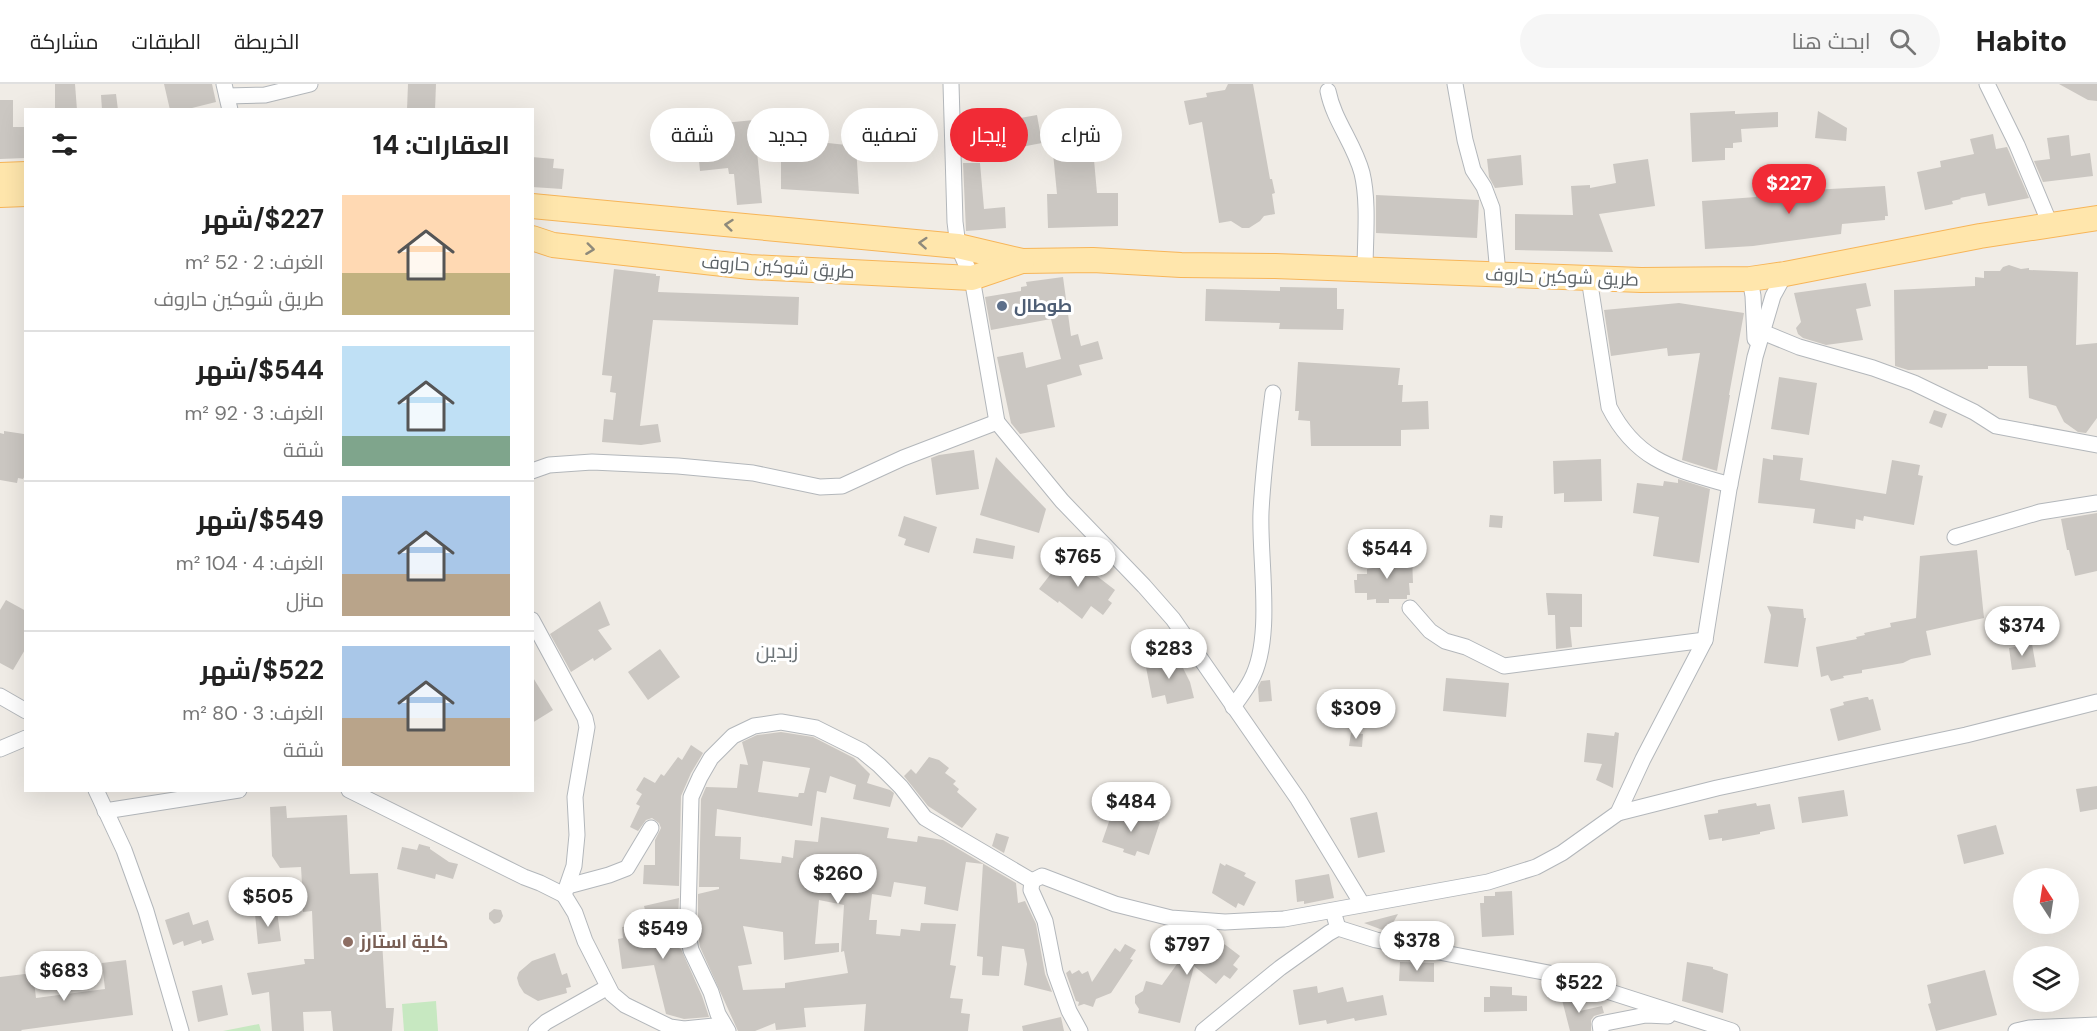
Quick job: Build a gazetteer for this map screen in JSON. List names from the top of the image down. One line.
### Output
{"streets":{"main road":["طريق شوكين حاروف"]},"districts":["زبدين"],"places":["طوطال","كلية استارز"],"north":"top","page":{"header":"Habito","search":"ابحث هنا","nav":["الخريطة","الطبقات","مشاركة"],"chip":["شراء","إيجار","تصفية","جديد","شقة"],"heading":"العقارات: 14","price":["$227","$544","$765","$374","$283","$309","$484","$260","$505","$549","$378","$797","$683","$522"],"list":[{"name":"$227/شهر","note":"الغرف: 2 · 52 m² · طريق شوكين حاروف"},{"name":"$544/شهر","note":"الغرف: 3 · 92 m² · شقة"},{"name":"$549/شهر","note":"الغرف: 4 · 104 m² · منزل"},{"name":"$522/شهر","note":"الغرف: 3 · 80 m² · شقة"}]}}
